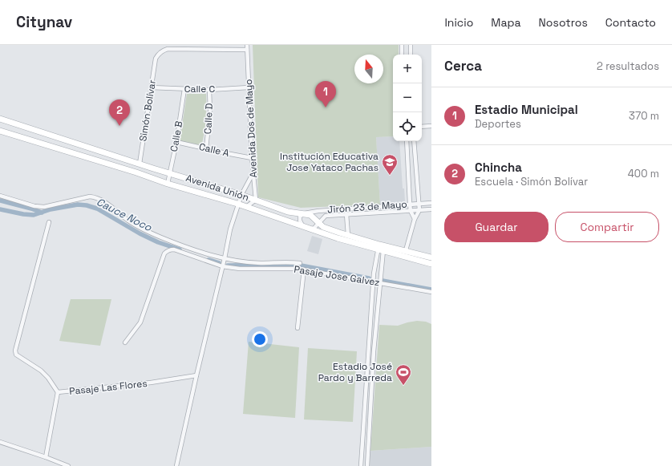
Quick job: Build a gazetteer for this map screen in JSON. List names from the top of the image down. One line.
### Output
{"streets":{"main road":["Avenida Unión"],"street":["Calle C","Simón Bolívar","Calle D","Avenida Dos de Mayo","Calle B","Calle A","Jirón 23 de Mayo","Pasaje Jose Galvez","Pasaje Las Flores"]},"crossings":[["Calle C","Simón Bolívar"],["Calle C","Calle D"],["Calle C","Avenida Dos de Mayo"],["Calle C","Calle B"],["Simón Bolívar","Avenida Dos de Mayo"],["Simón Bolívar","Avenida Unión"],["Calle D","Calle A"],["Avenida Dos de Mayo","Calle A"],["Avenida Dos de Mayo","Avenida Unión"],["Calle B","Calle A"],["Calle B","Avenida Unión"],["Avenida Unión","Jirón 23 de Mayo"]],"water":["Cauce Noco"],"places":{"school or university":["Institución Educativa Jose Yataco Pachas"],"sports":["Estadio José Pardo y Barreda"]},"north":"top","page":{"header":"Citynav","nav":["Inicio","Mapa","Nosotros","Contacto"],"heading":["Cerca","2 resultados"],"map_buttons":["+","−"],"pins":["1","2"],"list":[{"mark":"1","name":"Estadio Municipal","note":"Deportes","value":"370 m"},{"mark":"2","name":"Chincha","note":"Escuela · Simón Bolívar","value":"400 m"}],"buttons":["Guardar","Compartir"]}}
